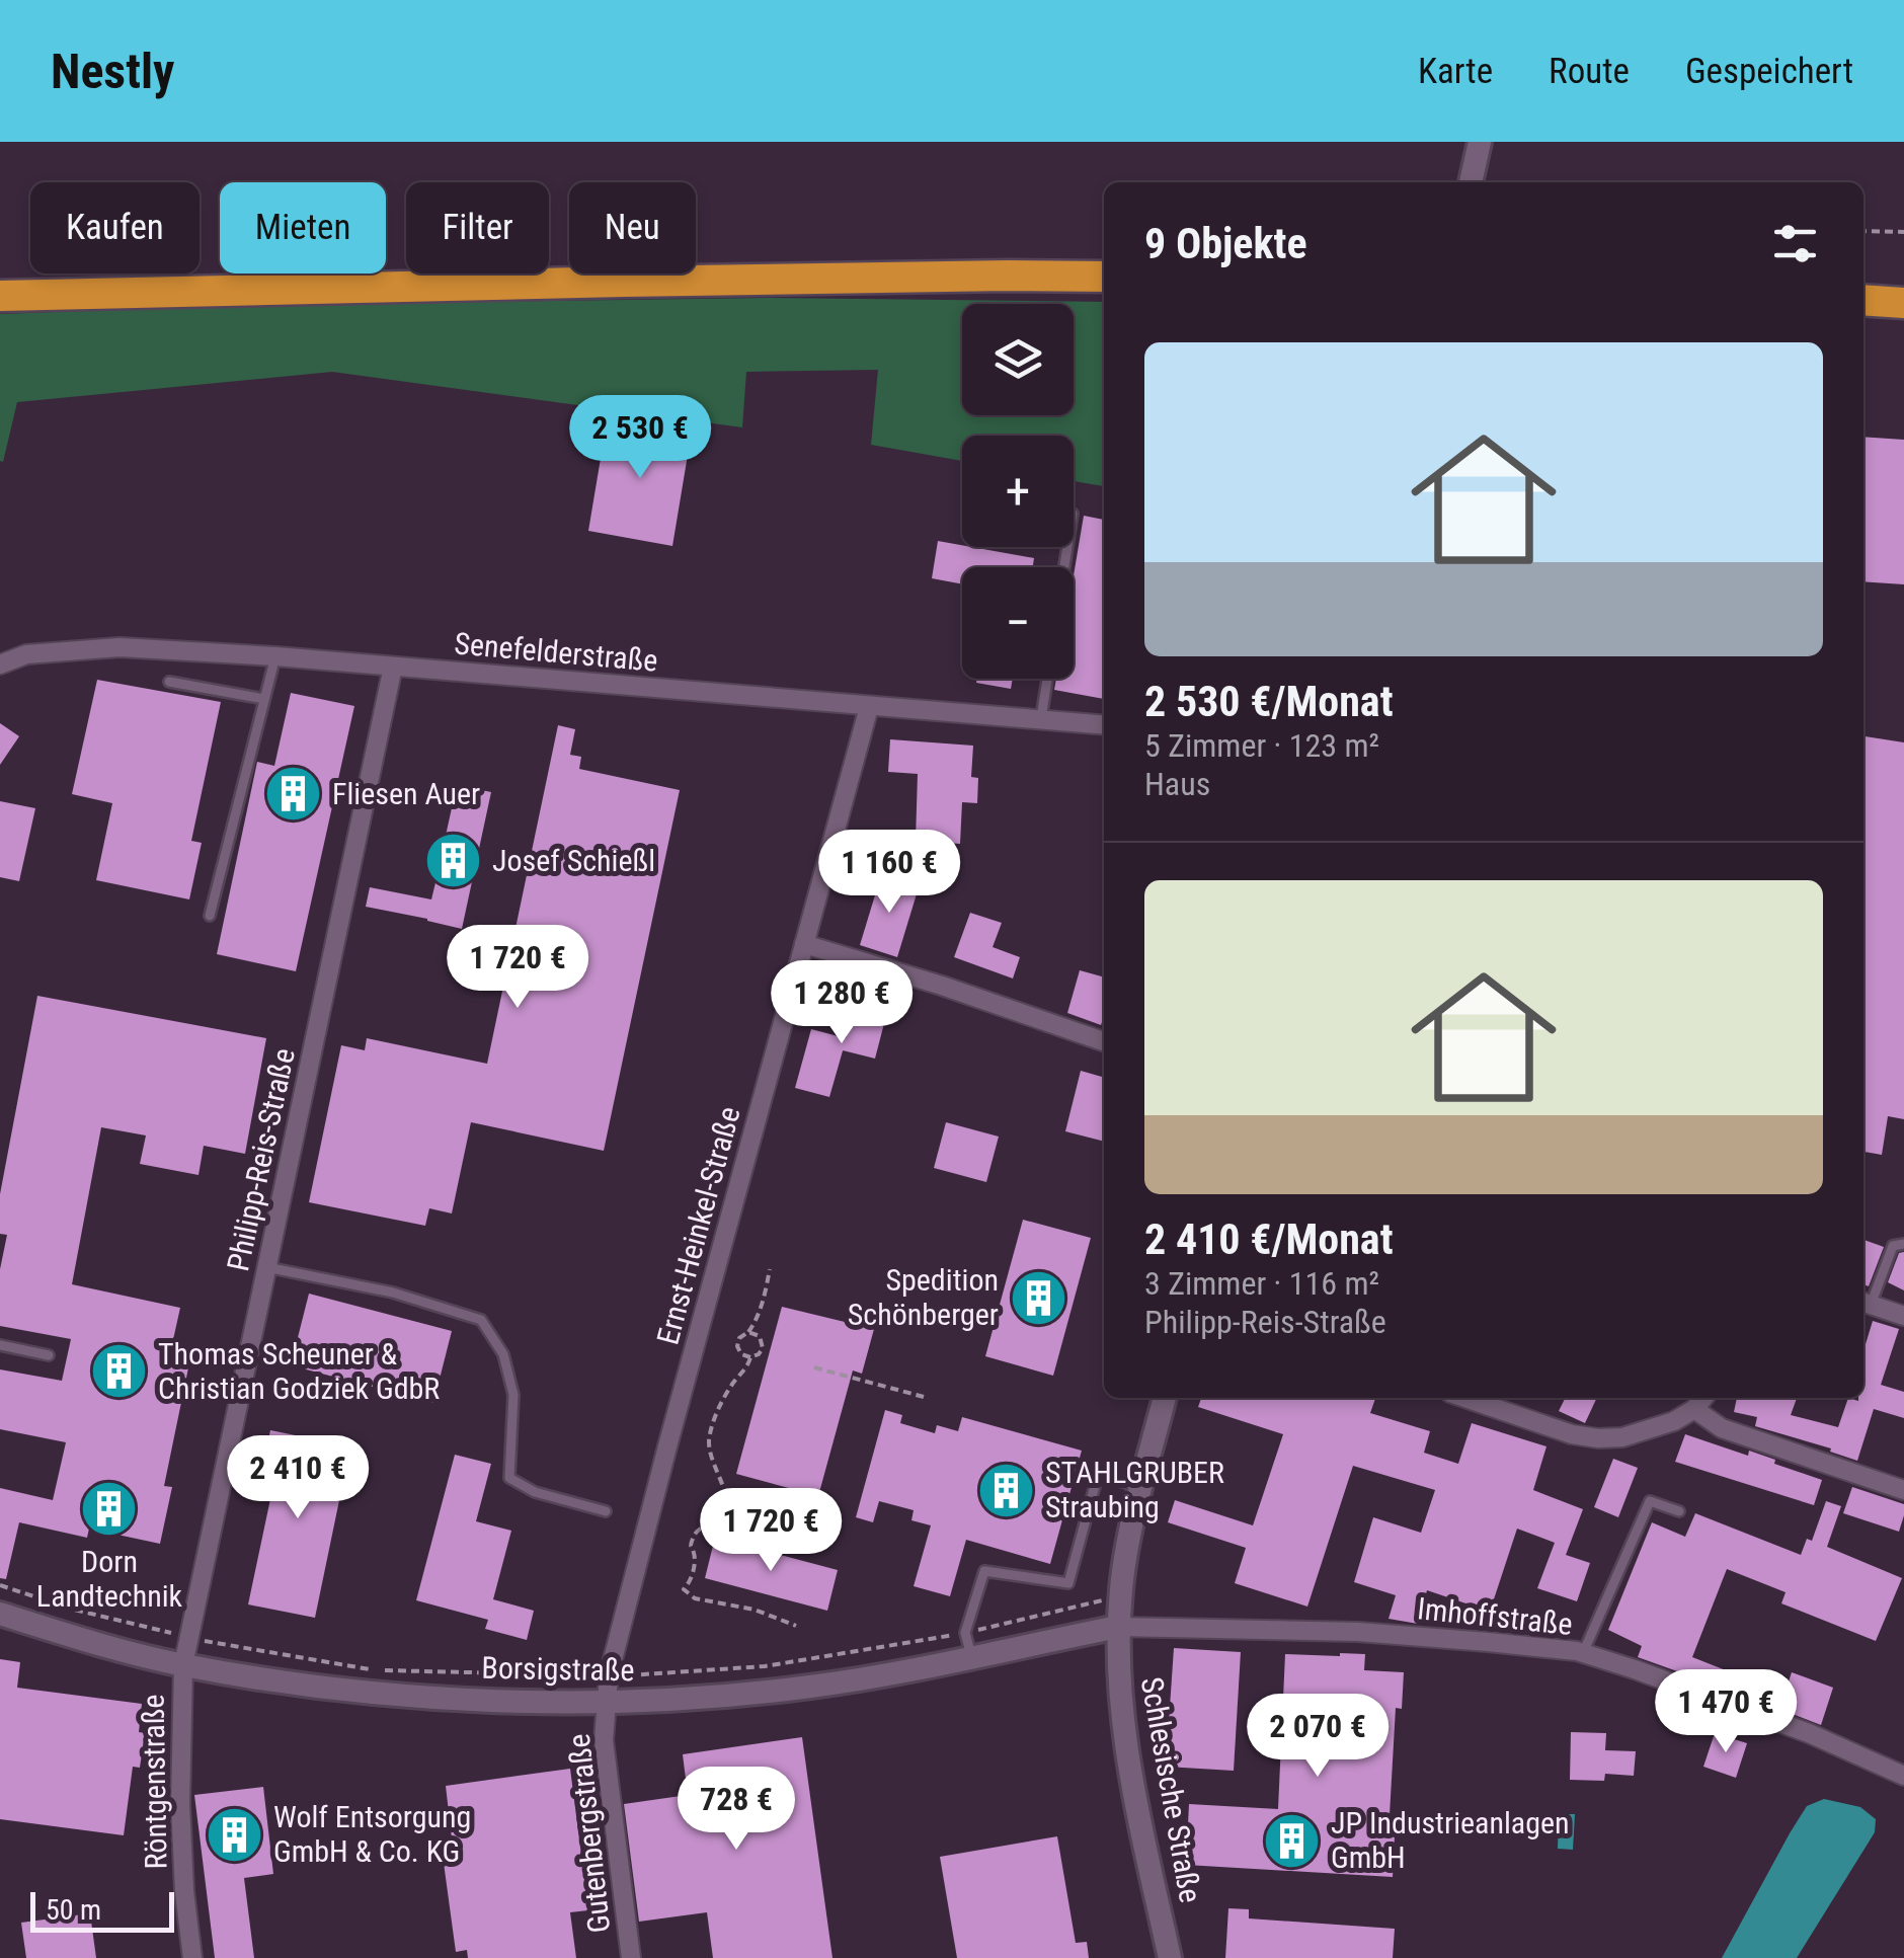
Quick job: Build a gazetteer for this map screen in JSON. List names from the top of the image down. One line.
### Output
{"streets":{"street":["Senefelderstraße","Philipp-Reis-Straße","Ernst-Heinkel-Straße","Imhoffstraße","Borsigstraße","Röntgenstraße","Schlesische Straße","Gutenbergstraße"]},"crossings":[["Senefelderstraße","Philipp-Reis-Straße"],["Senefelderstraße","Ernst-Heinkel-Straße"],["Philipp-Reis-Straße","Borsigstraße"],["Philipp-Reis-Straße","Röntgenstraße"],["Ernst-Heinkel-Straße","Borsigstraße"],["Ernst-Heinkel-Straße","Gutenbergstraße"],["Imhoffstraße","Borsigstraße"],["Imhoffstraße","Schlesische Straße"],["Borsigstraße","Röntgenstraße"],["Borsigstraße","Schlesische Straße"],["Borsigstraße","Gutenbergstraße"]],"places":{"building":["Fliesen Auer","Josef Schießl","Spedition Schönberger","Thomas Scheuner & Christian Godziek GdbR","STAHLGRUBER Straubing","Dorn Landtechnik","Wolf Entsorgung GmbH & Co. KG","JP Industrieanlagen GmbH"]},"scale_bar":"50 m","page":{"header":"Nestly","nav":["Karte","Route","Gespeichert"],"chip":["Kaufen","Mieten","Filter","Neu"],"heading":"9 Objekte","map_buttons":["+","−"],"list":[{"name":"2 530 €/Monat","note":"5 Zimmer · 123 m² · Haus"},{"name":"2 410 €/Monat","note":"3 Zimmer · 116 m² · Philipp-Reis-Straße"}],"price":["2 530 €","1 160 €","1 720 €","1 280 €","2 410 €","1 720 €","1 470 €","2 070 €","728 €"],"scale":"50 m"}}
